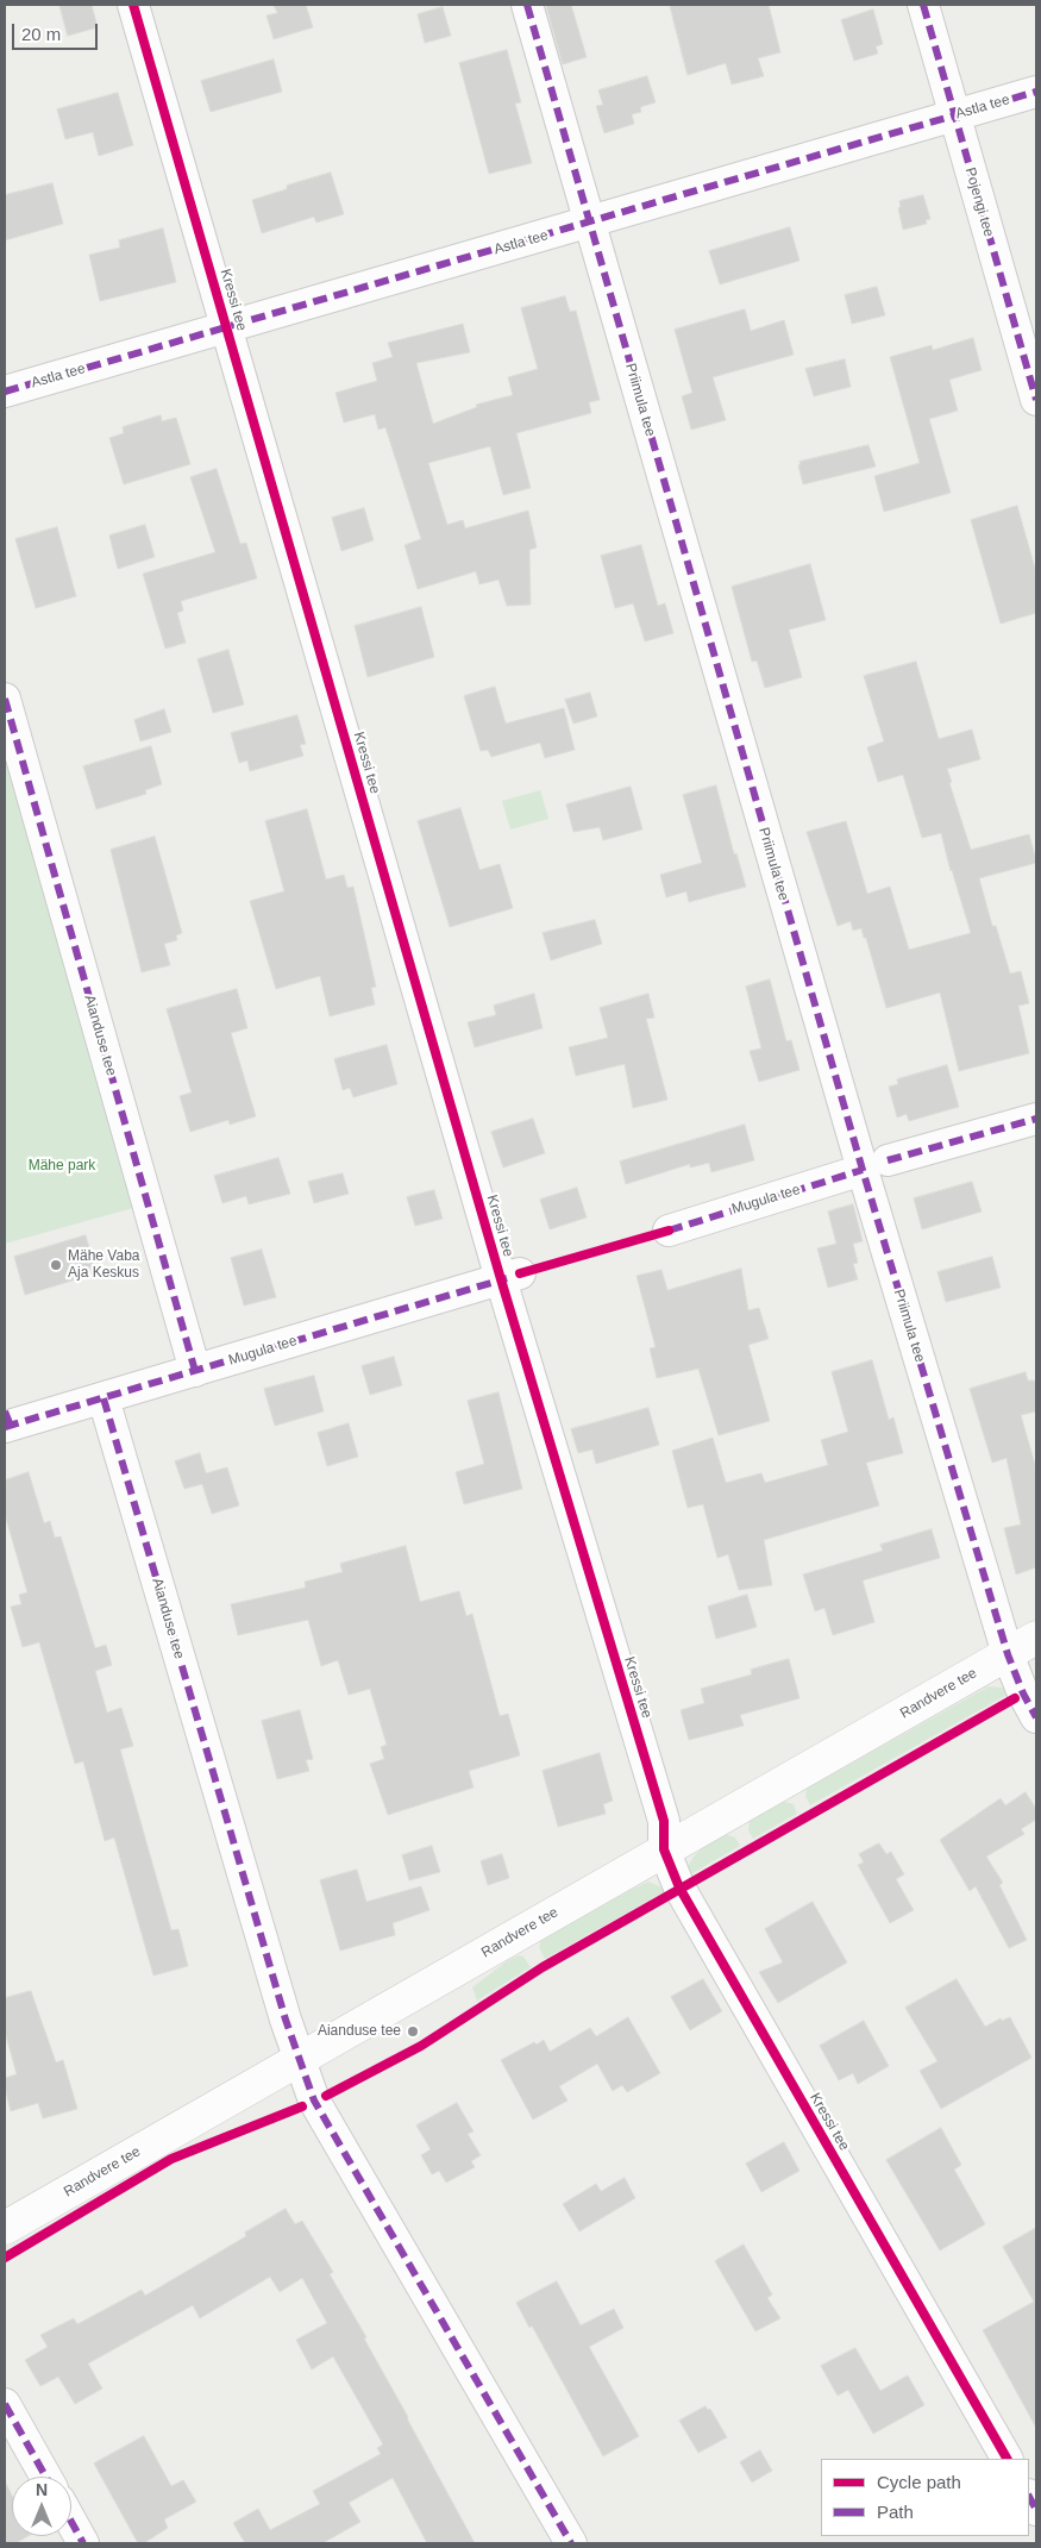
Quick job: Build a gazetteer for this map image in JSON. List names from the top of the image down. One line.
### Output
{"streets":{"main road":["Randvere tee"],"street":["Astla tee","Pojengi tee","Kressi tee","Priimula tee","Aianduse tee","Mugula tee"]},"crossings":[["Astla tee","Pojengi tee"],["Astla tee","Kressi tee"],["Astla tee","Priimula tee"],["Kressi tee","Mugula tee"],["Kressi tee","Randvere tee"],["Priimula tee","Mugula tee"],["Priimula tee","Randvere tee"],["Aianduse tee","Mugula tee"],["Aianduse tee","Randvere tee"]],"parks":["Mähe park"],"places":["Mähe Vaba Aja Keskus","Aianduse tee"],"legend":["Cycle path","Path"],"scale_bar":"20 m","north":"top"}
